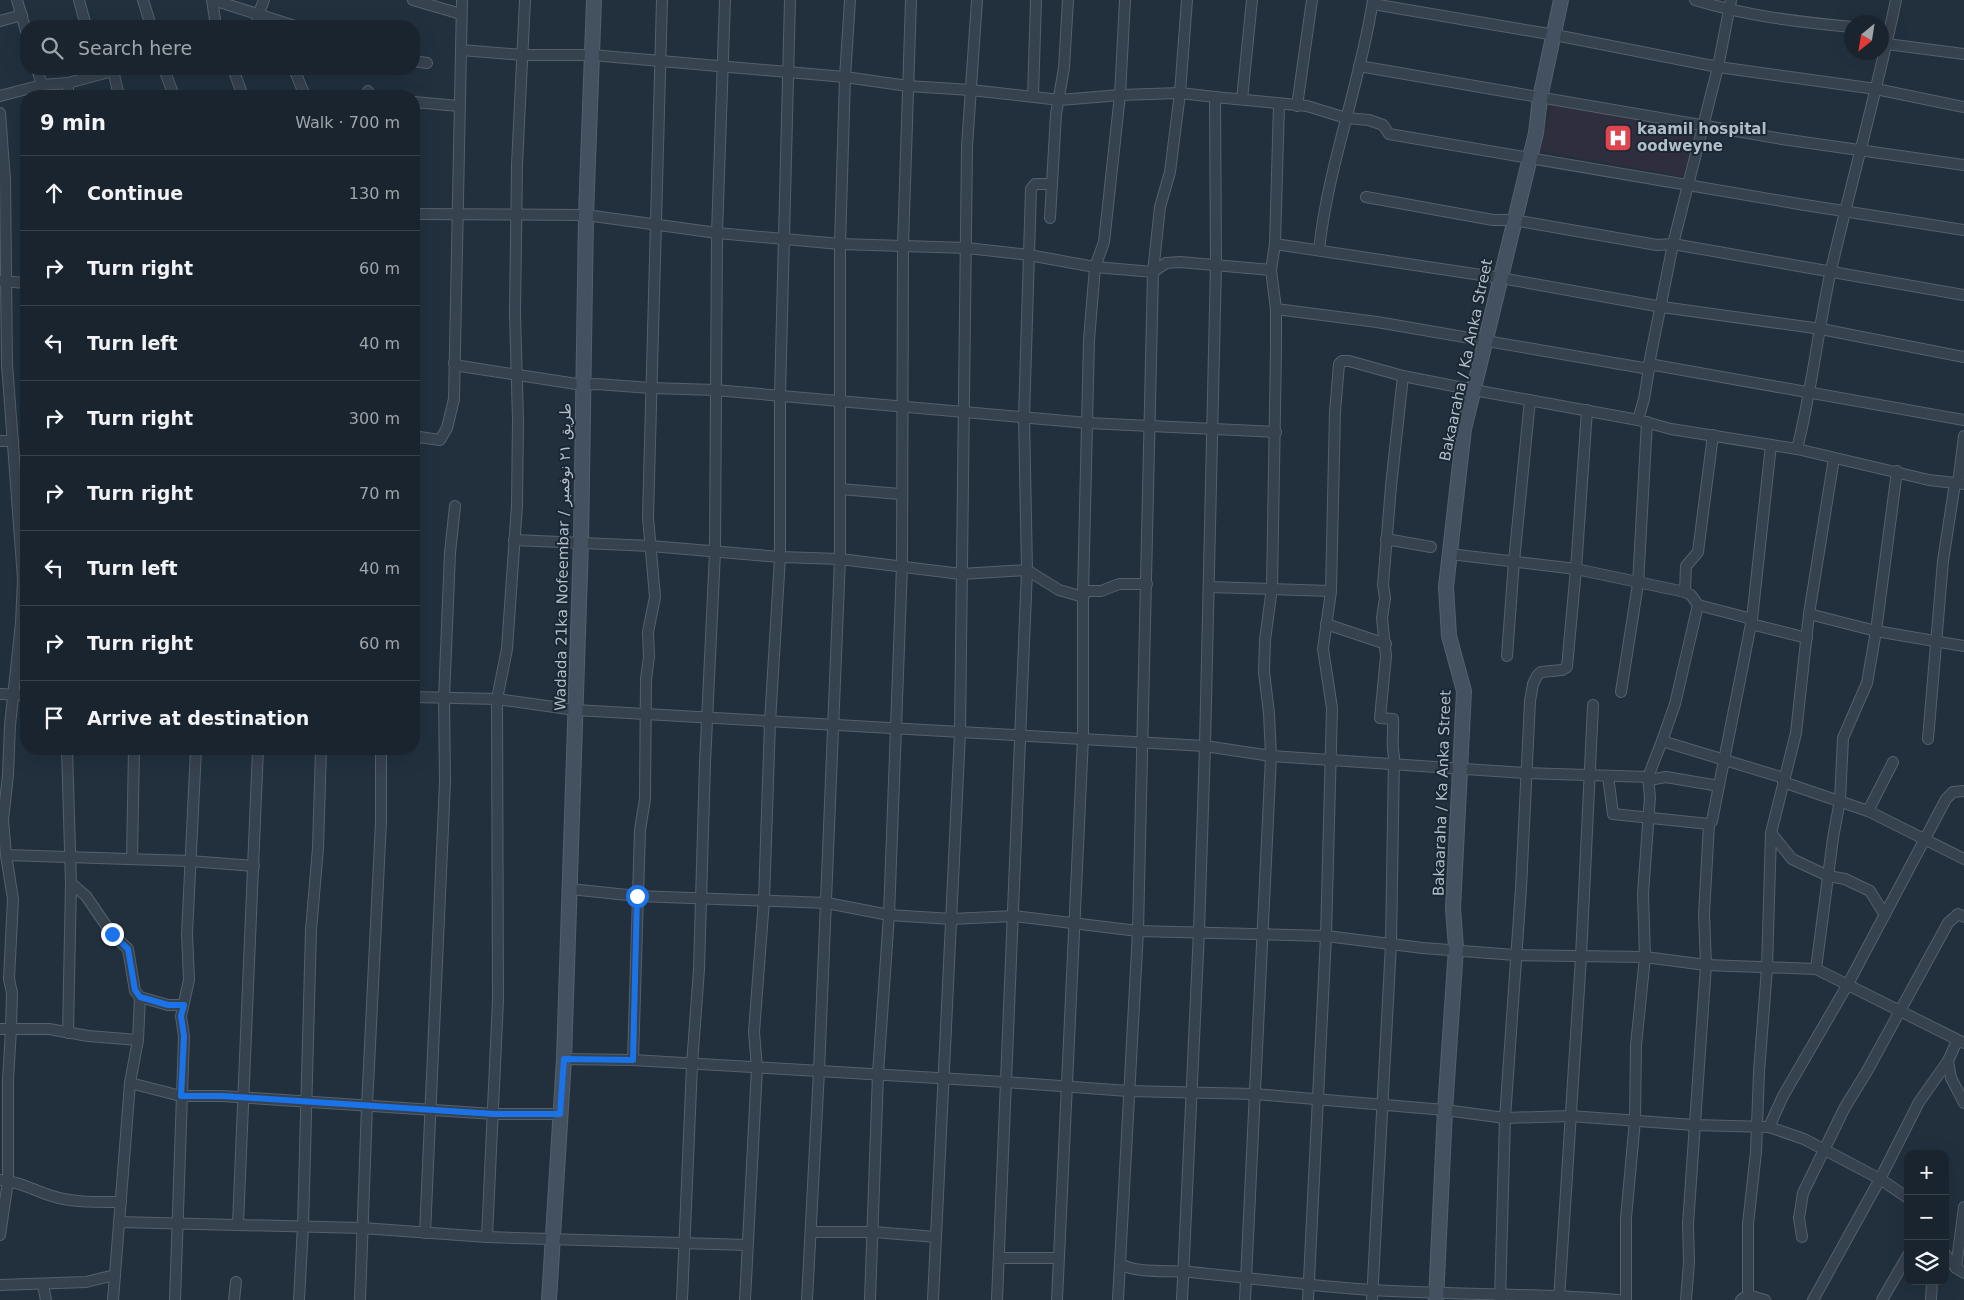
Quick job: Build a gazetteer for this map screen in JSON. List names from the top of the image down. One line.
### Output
{"streets":{"street":["Bakaaraha / Ka Anka Street","Wadada 21ka Nofeembar / طريق ٢١ نوفمبر"]},"places":{"hospital":["kaamil hospital oodweyne"]},"north":"bottom left","page":{"search":"Search here","heading":["9 min","Walk · 700 m"],"list":[["Continue","130 m"],["Turn right","60 m"],["Turn left","40 m"],["Turn right","300 m"],["Turn right","70 m"],["Turn left","40 m"],["Turn right","60 m"],"Arrive at destination"],"map_buttons":["+","−"]}}
